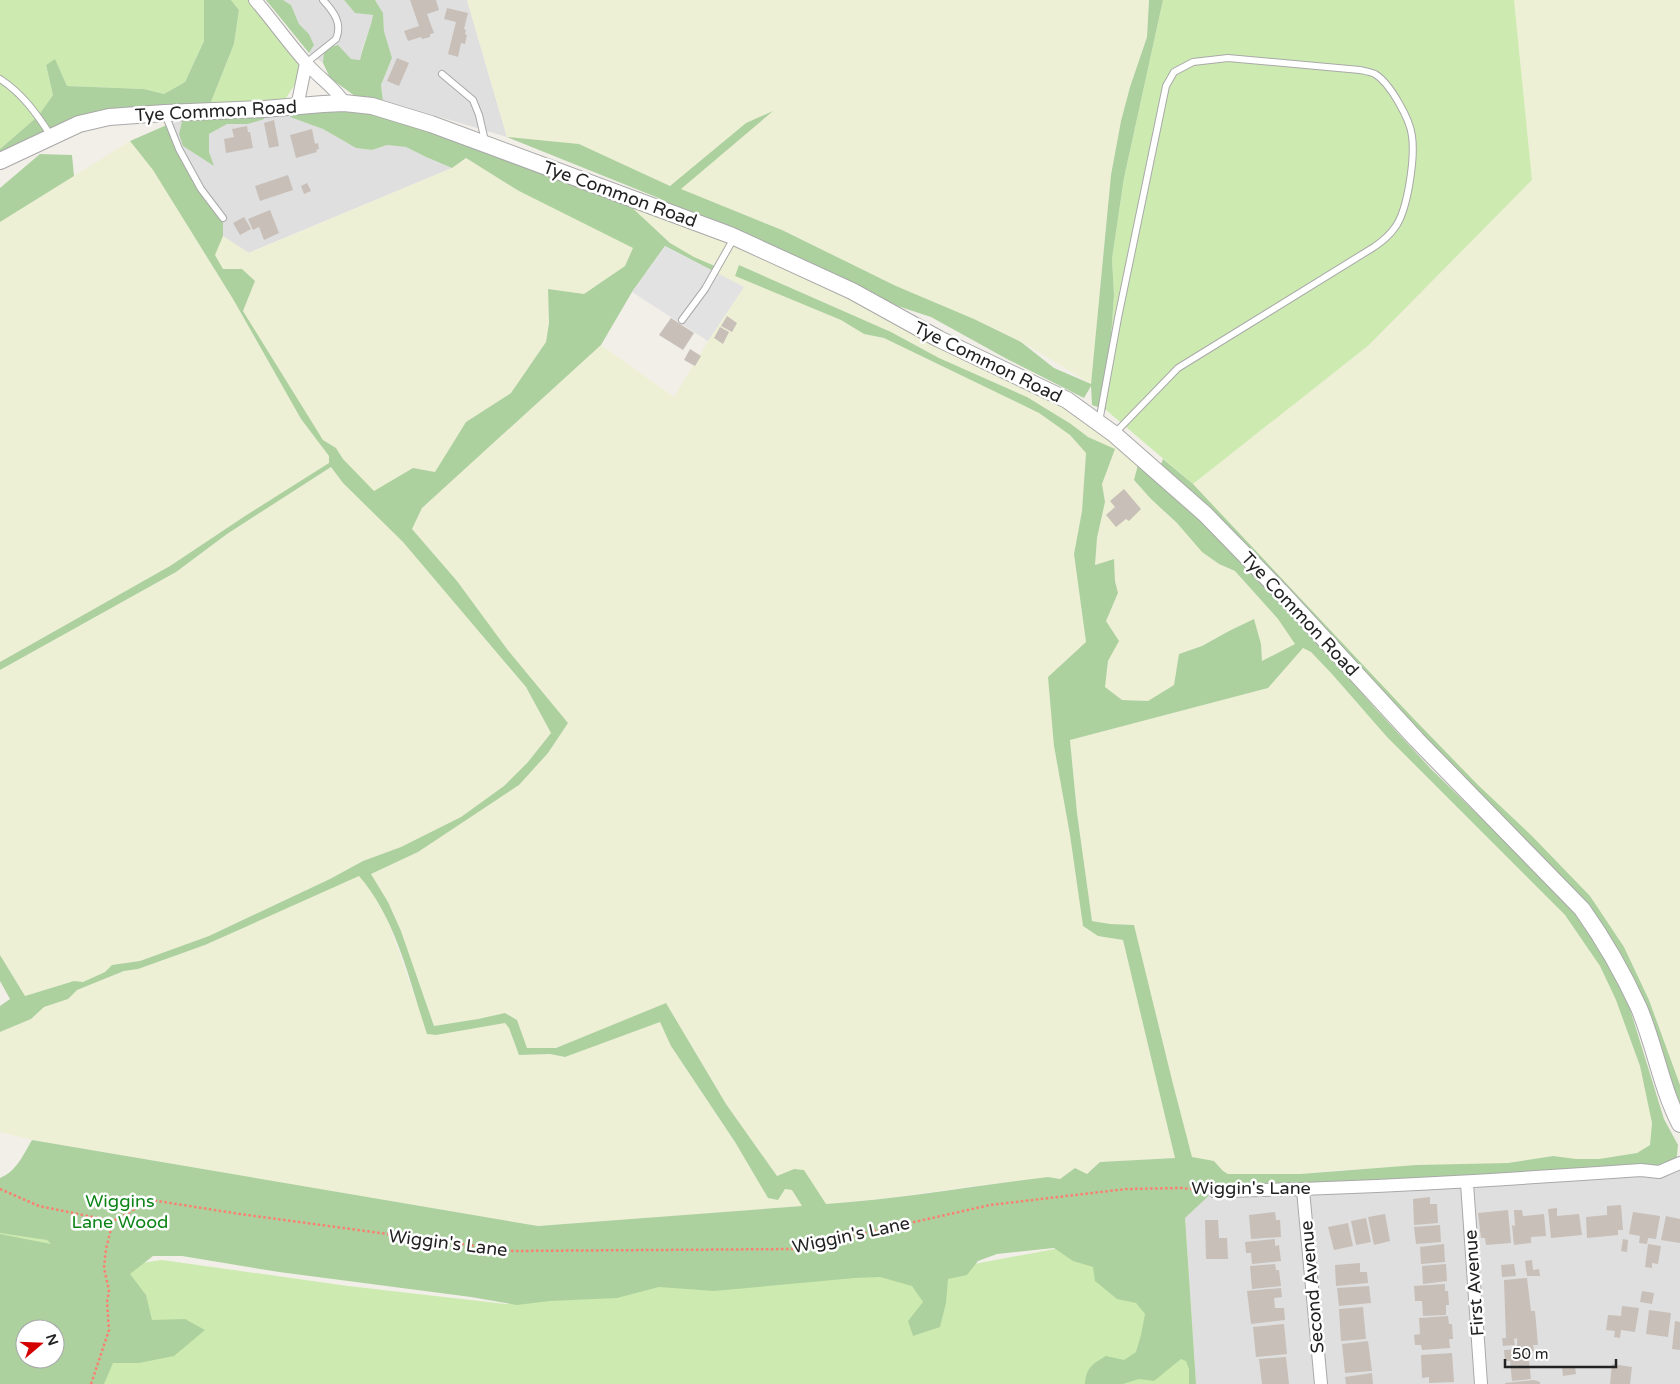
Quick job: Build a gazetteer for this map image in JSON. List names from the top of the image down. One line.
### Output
{"streets":{"street":["Tye Common Road","Wiggin's Lane","First Avenue","Second Avenue"]},"crossings":[["Wiggin's Lane","First Avenue"],["Wiggin's Lane","Second Avenue"]],"parks":["Wiggins Lane Wood"],"scale_bar":"50 m","north":"right"}
